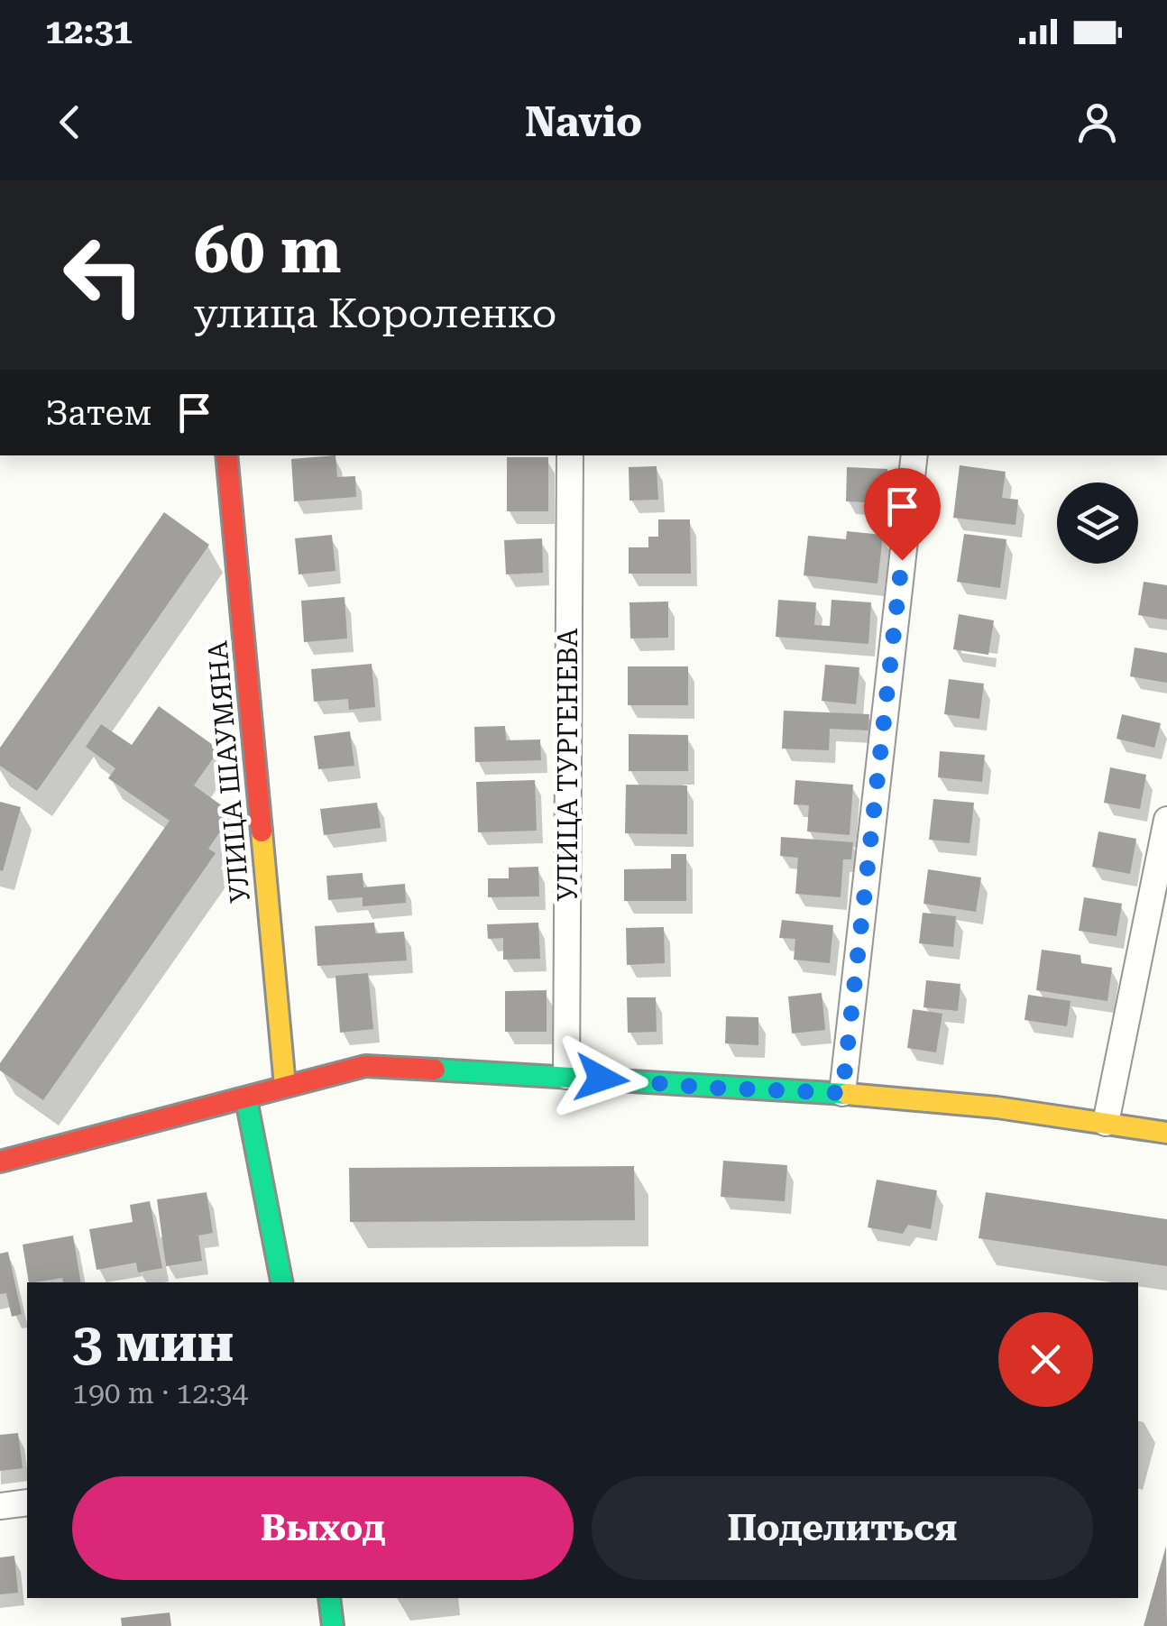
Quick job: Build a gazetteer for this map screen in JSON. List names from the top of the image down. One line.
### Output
{"streets":{"street":["УЛИЦА ТУРГЕНЕВА","УЛИЦА ШАУМЯНА"]},"page":{"status":"12:31","header":"Navio","turn":["60 m","улица Короленко"],"then":"Затем","heading":["3 мин","190 m · 12:34"],"buttons":["Выход","Поделиться"]}}
